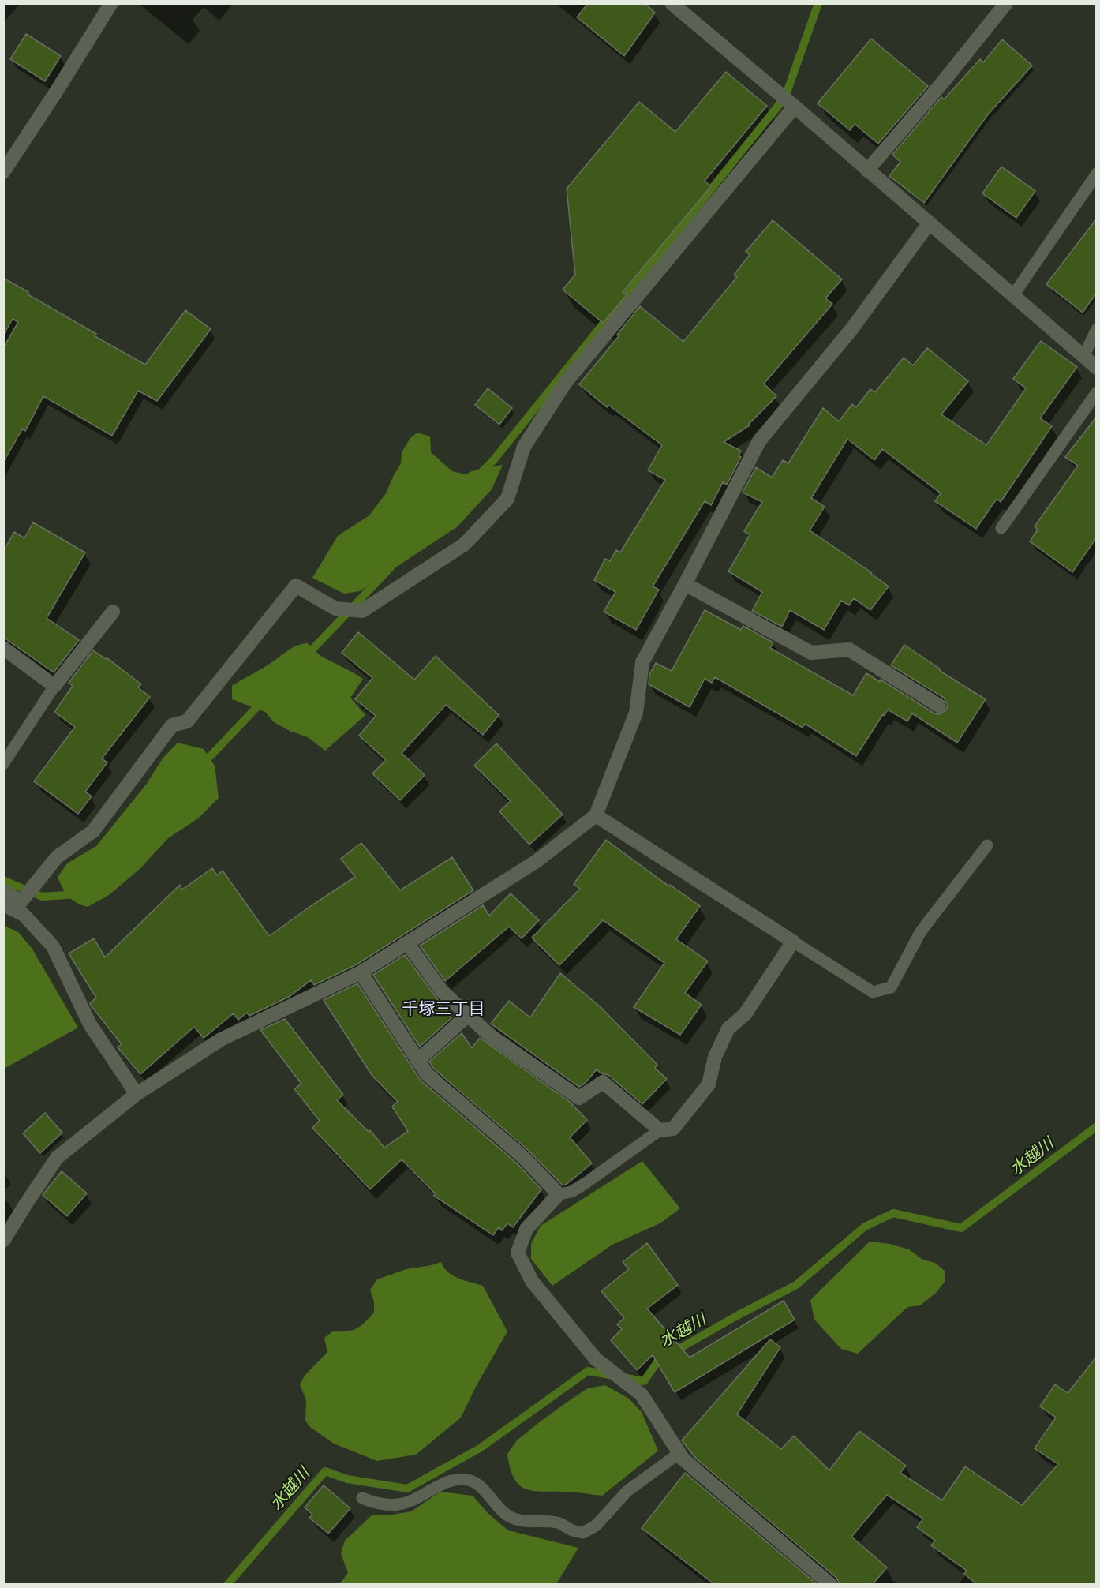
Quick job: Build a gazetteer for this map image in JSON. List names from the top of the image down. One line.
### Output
{"districts":["千塚三丁目"],"water":["水越川"]}
